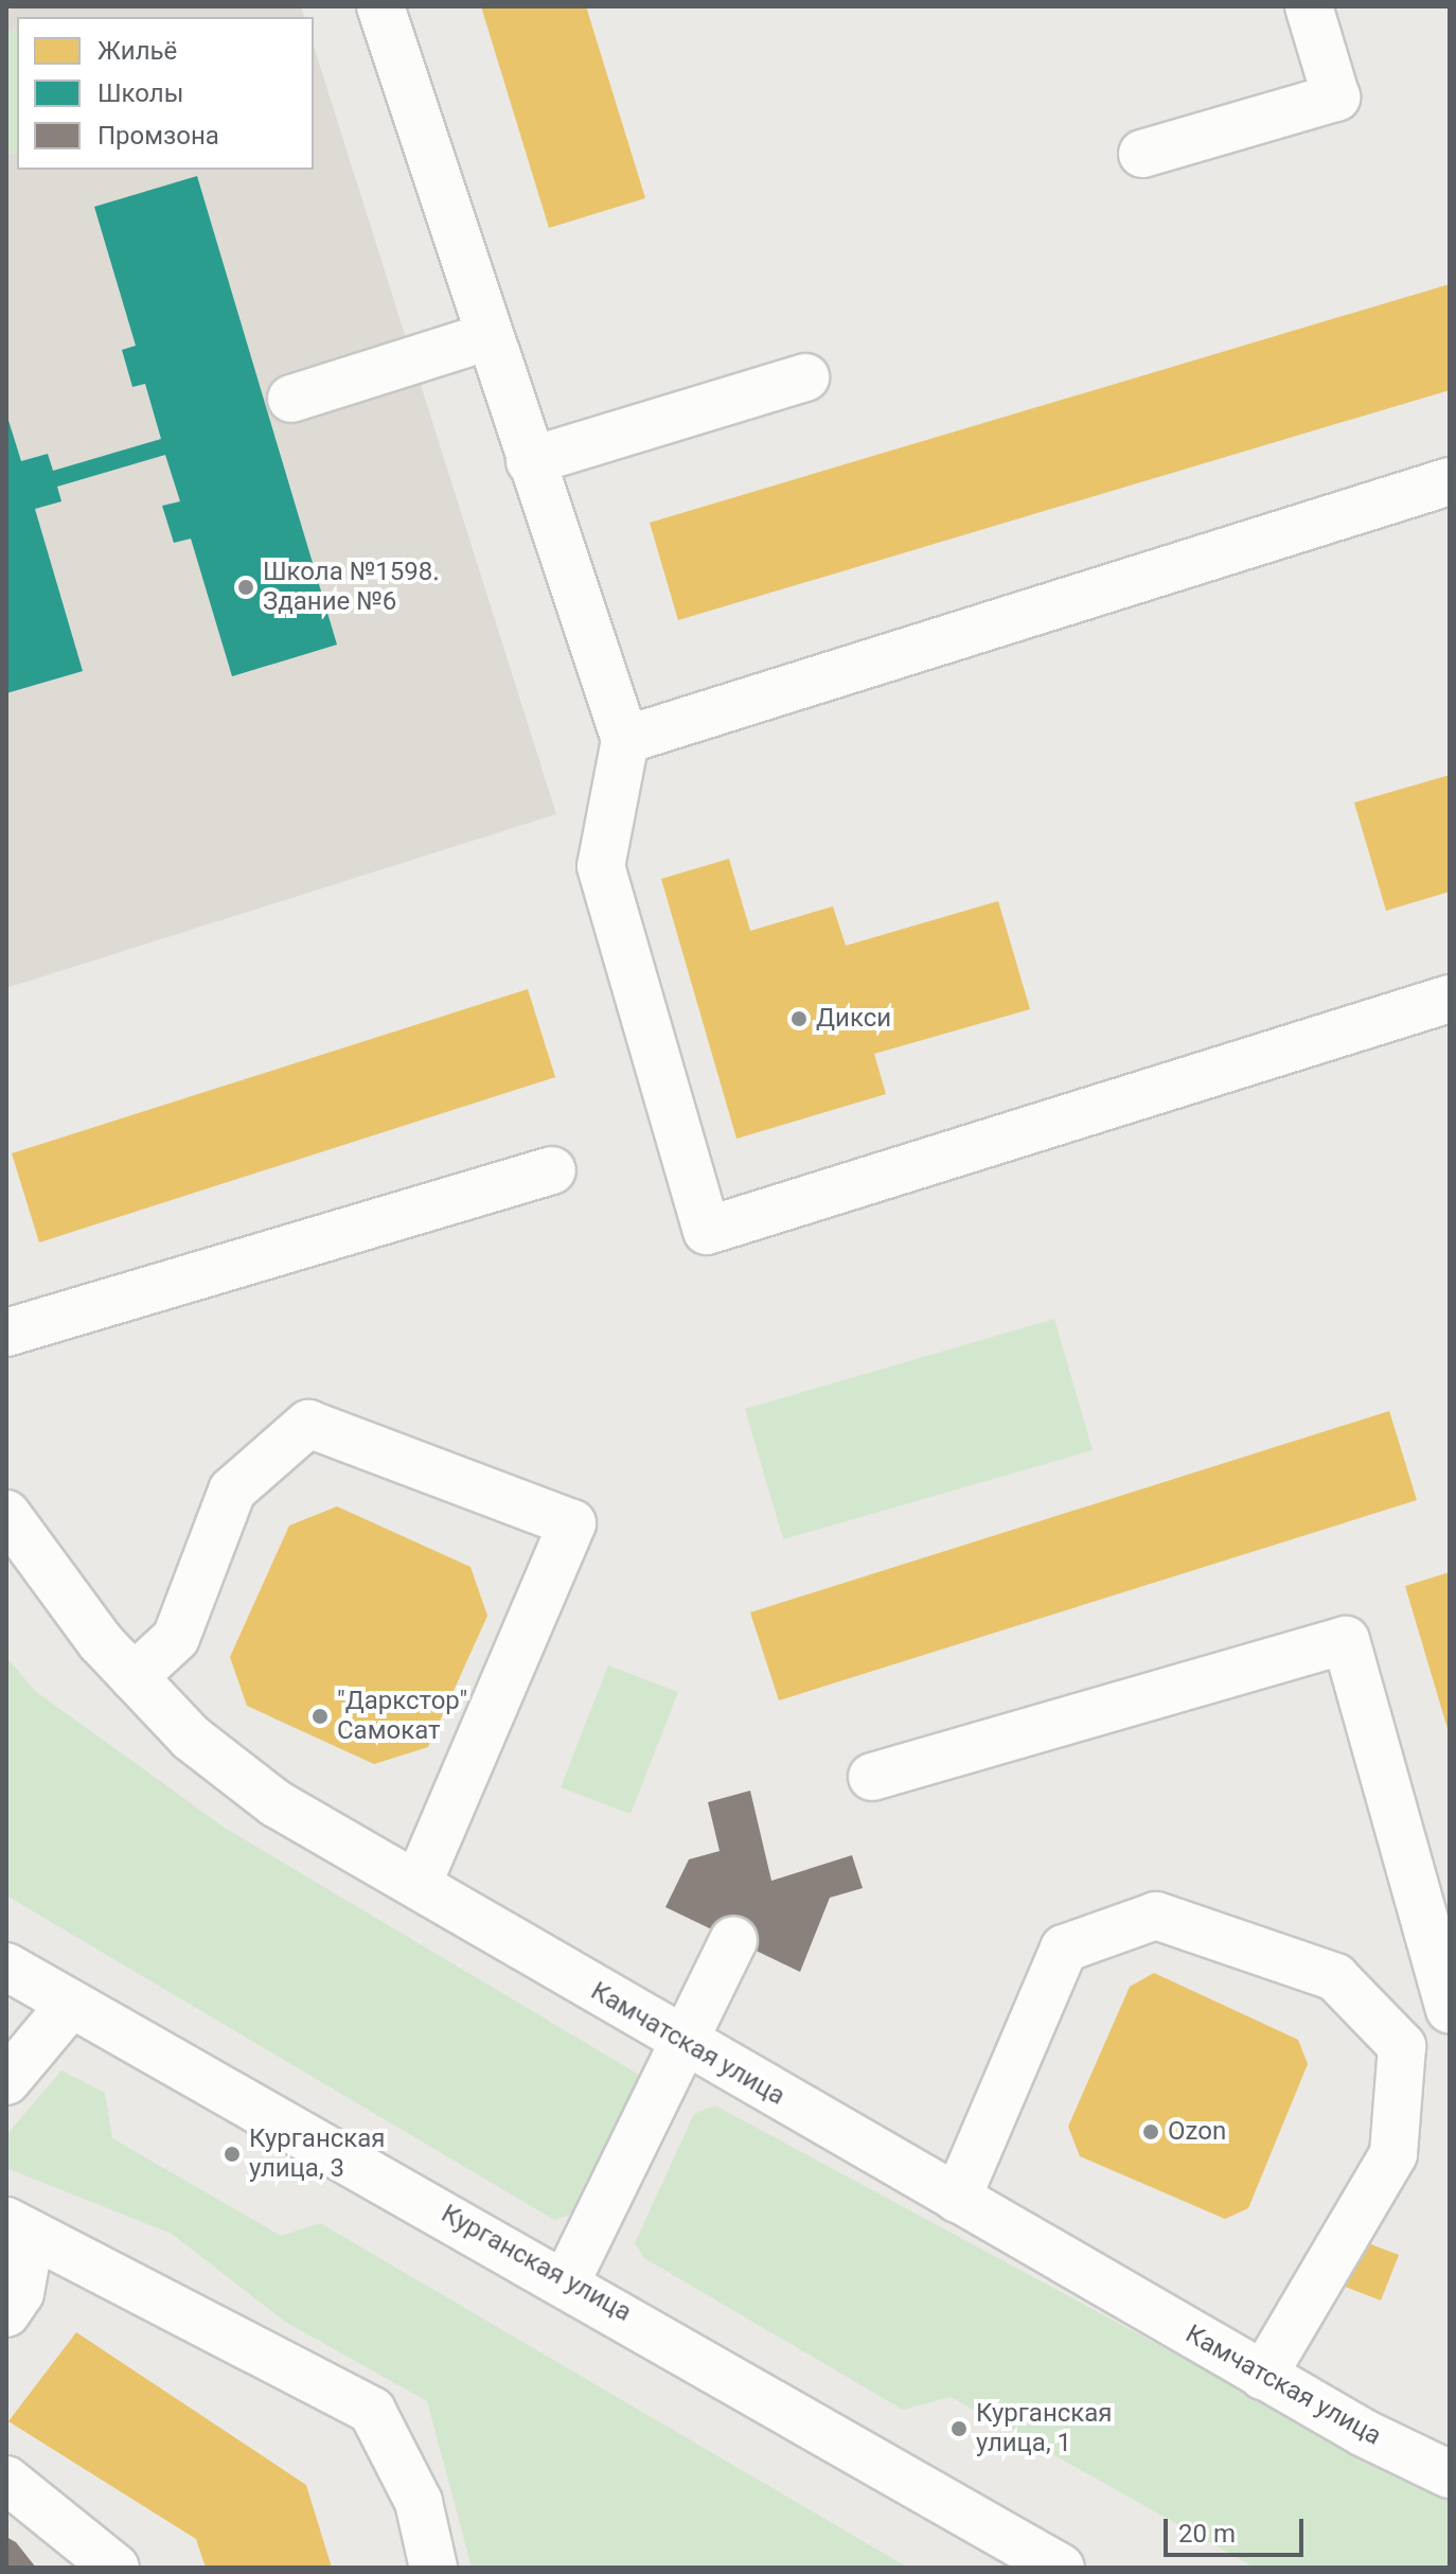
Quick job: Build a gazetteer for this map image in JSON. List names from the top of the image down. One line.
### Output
{"streets":{"street":["Камчатская улица","Курганская улица"]},"places":["Школа №1598. Здание №6","Дикси","\"Даркстор\" Самокат","Ozon","Курганская улица, 3","Курганская улица, 1"],"legend":["Жильё","Школы","Промзона"],"scale_bar":"20 m"}
